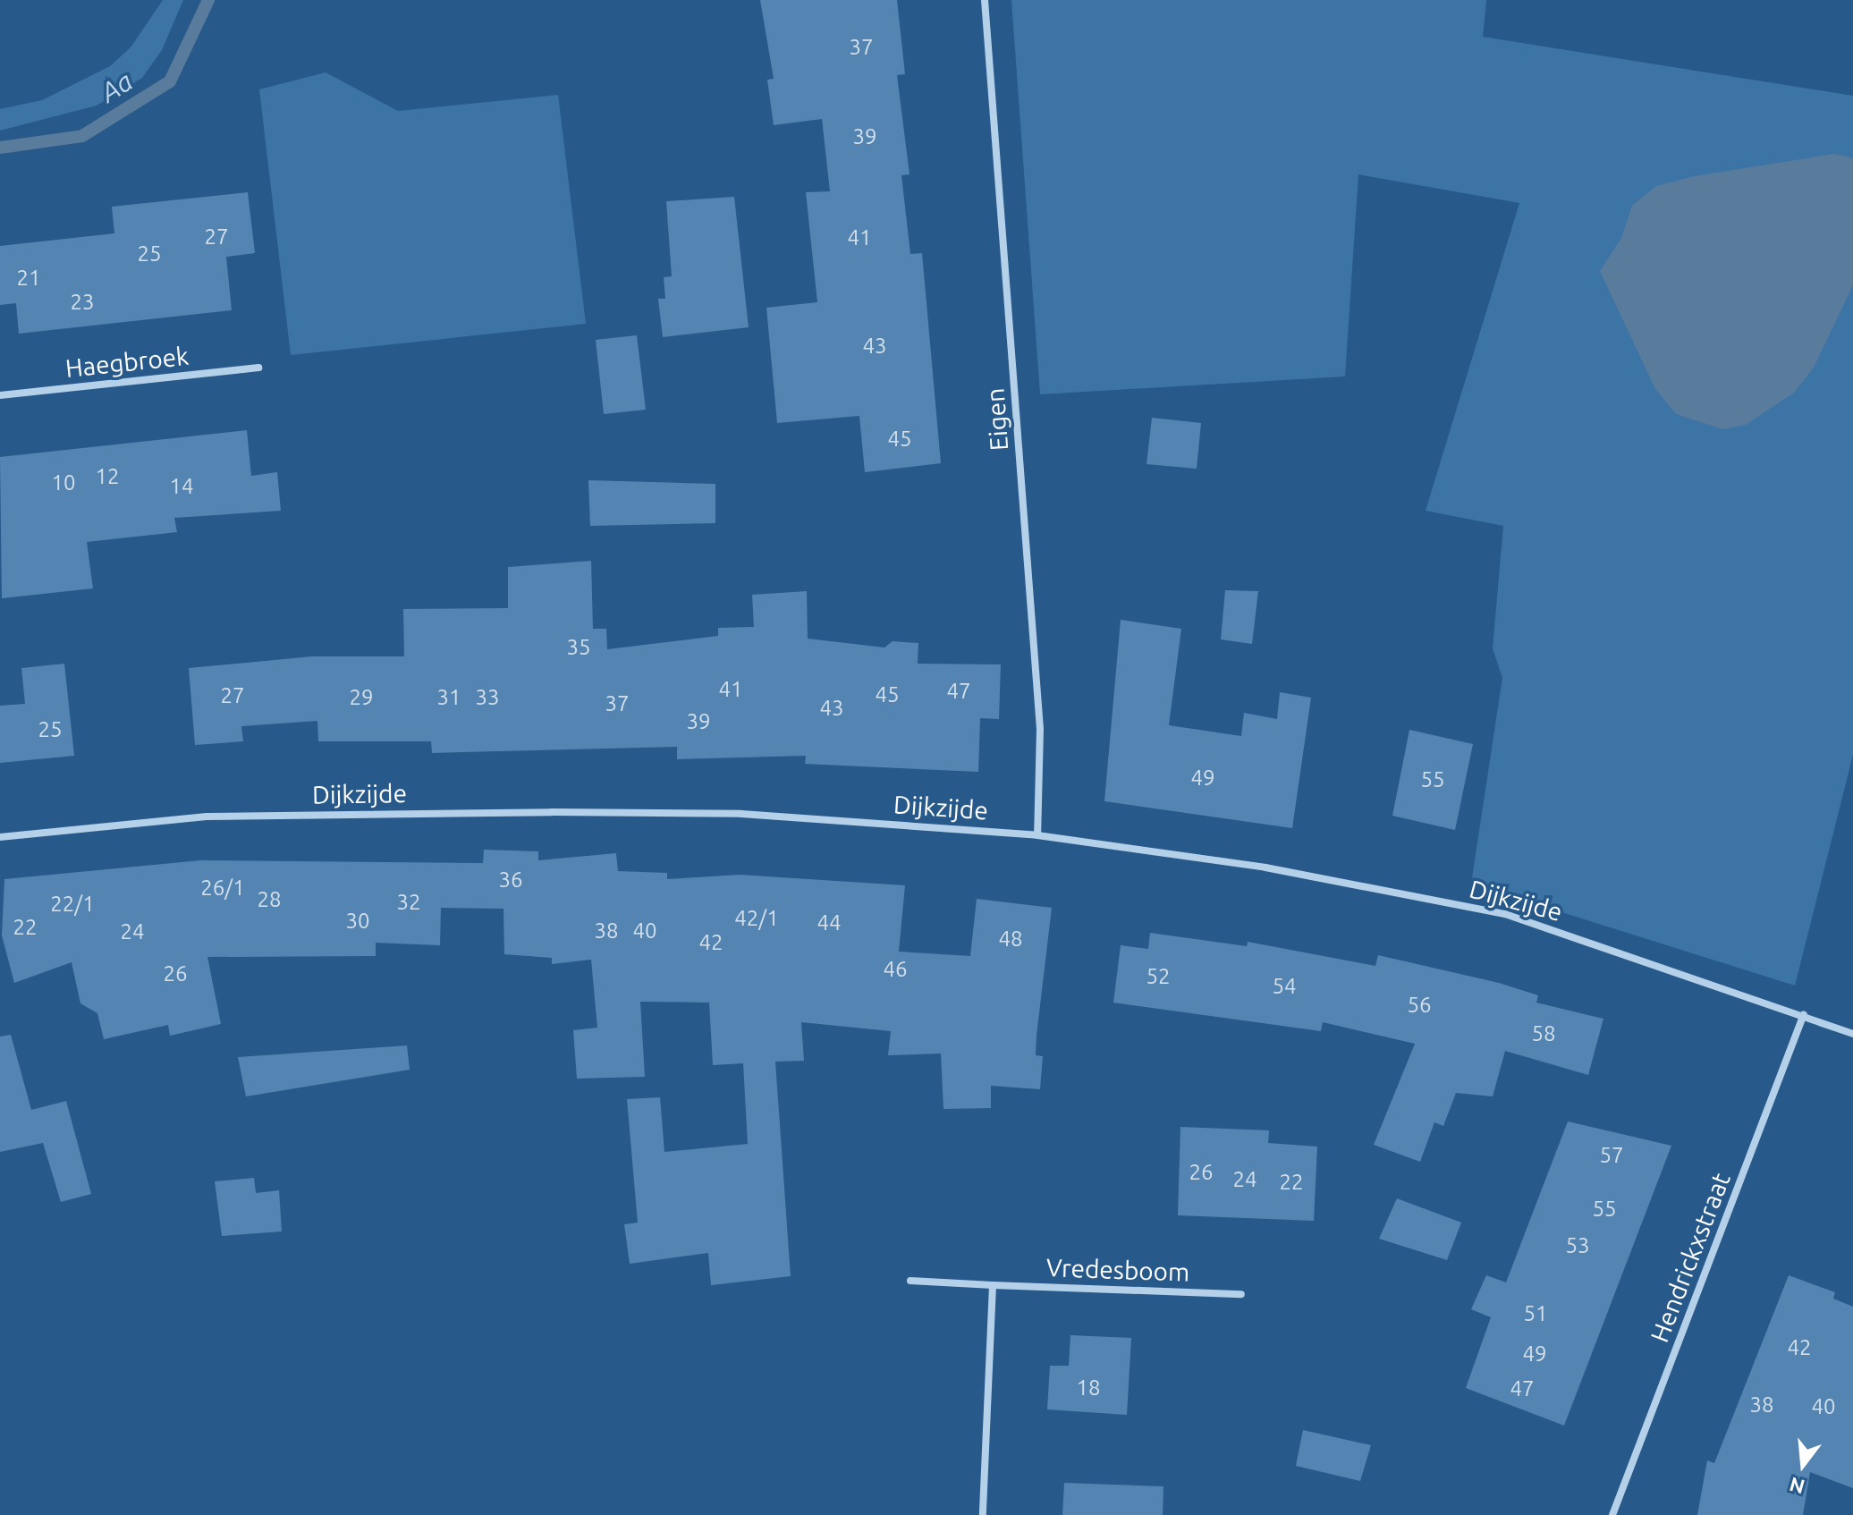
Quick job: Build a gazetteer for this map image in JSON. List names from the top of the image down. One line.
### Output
{"streets":{"street":["Haegbroek","Eigen","Dijkzijde","Hendrickxstraat","Vredesboom"]},"crossings":[["Eigen","Dijkzijde"],["Dijkzijde","Hendrickxstraat"]],"water":["Aa"],"house_numbers":["37","39","27","41","25","21","23","43","45","12","10","14","35","41","47","45","27","29","31","33","37","43","39","25","49","55","36","26/1","28","32","22/1","42/1","30","44","22","38","40","24","48","42","46","26","52","54","56","58","57","26","24","22","55","53","51","42","49","18","47","38","40"],"north":"bottom"}
